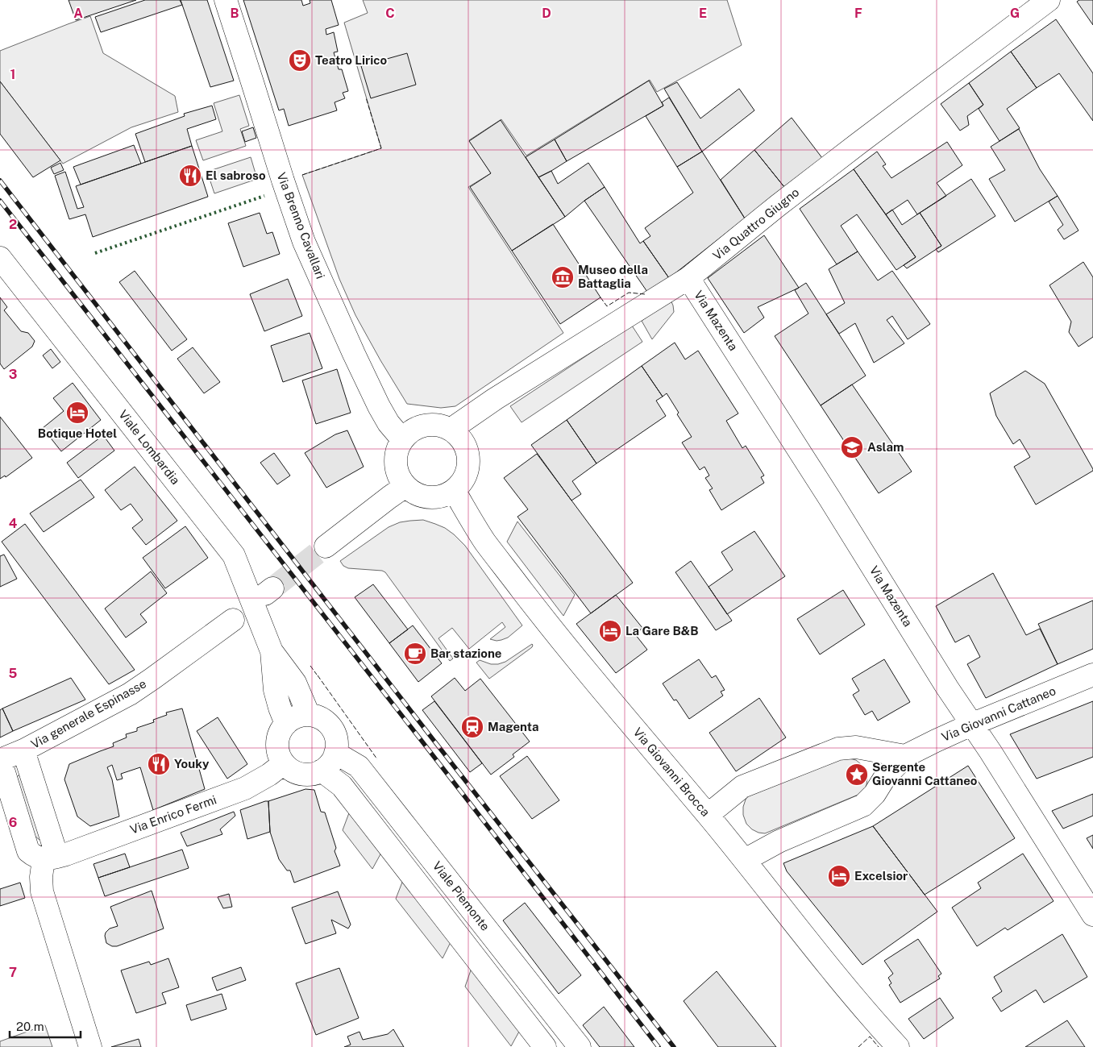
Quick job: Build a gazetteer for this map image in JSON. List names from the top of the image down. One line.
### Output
{"streets":{"street":["Via Quattro Giugno","Via Brenno Cavallari","Via Mazenta","Viale Lombardia","Via generale Espinasse","Via Giovanni Cattaneo","Via Giovanni Brocca","Via Enrico Fermi","Viale Piemonte"]},"crossings":[["Via Quattro Giugno","Via Brenno Cavallari"],["Via Quattro Giugno","Via Mazenta"],["Via Quattro Giugno","Via Giovanni Brocca"],["Via Brenno Cavallari","Via Giovanni Brocca"],["Via Mazenta","Via Giovanni Cattaneo"],["Viale Lombardia","Via Enrico Fermi"],["Viale Lombardia","Viale Piemonte"],["Via Giovanni Cattaneo","Via Giovanni Brocca"],["Via Enrico Fermi","Viale Piemonte"]],"places":{"theatre":["Teatro Lirico"],"restaurant":["El sabroso","Youky"],"museum":["Museo della Battaglia"],"hotel":["Botique Hotel","La Gare B&B","Excelsior"],"school or university":["Aslam"],"cafe":["Bar stazione"],"station":["Magenta"],"place":["Sergente Giovanni Cattaneo"]},"scale_bar":"20 m","grid":{"columns":["A","B","C","D","E","F","G"],"rows":["1","2","3","4","5","6","7"]}}
